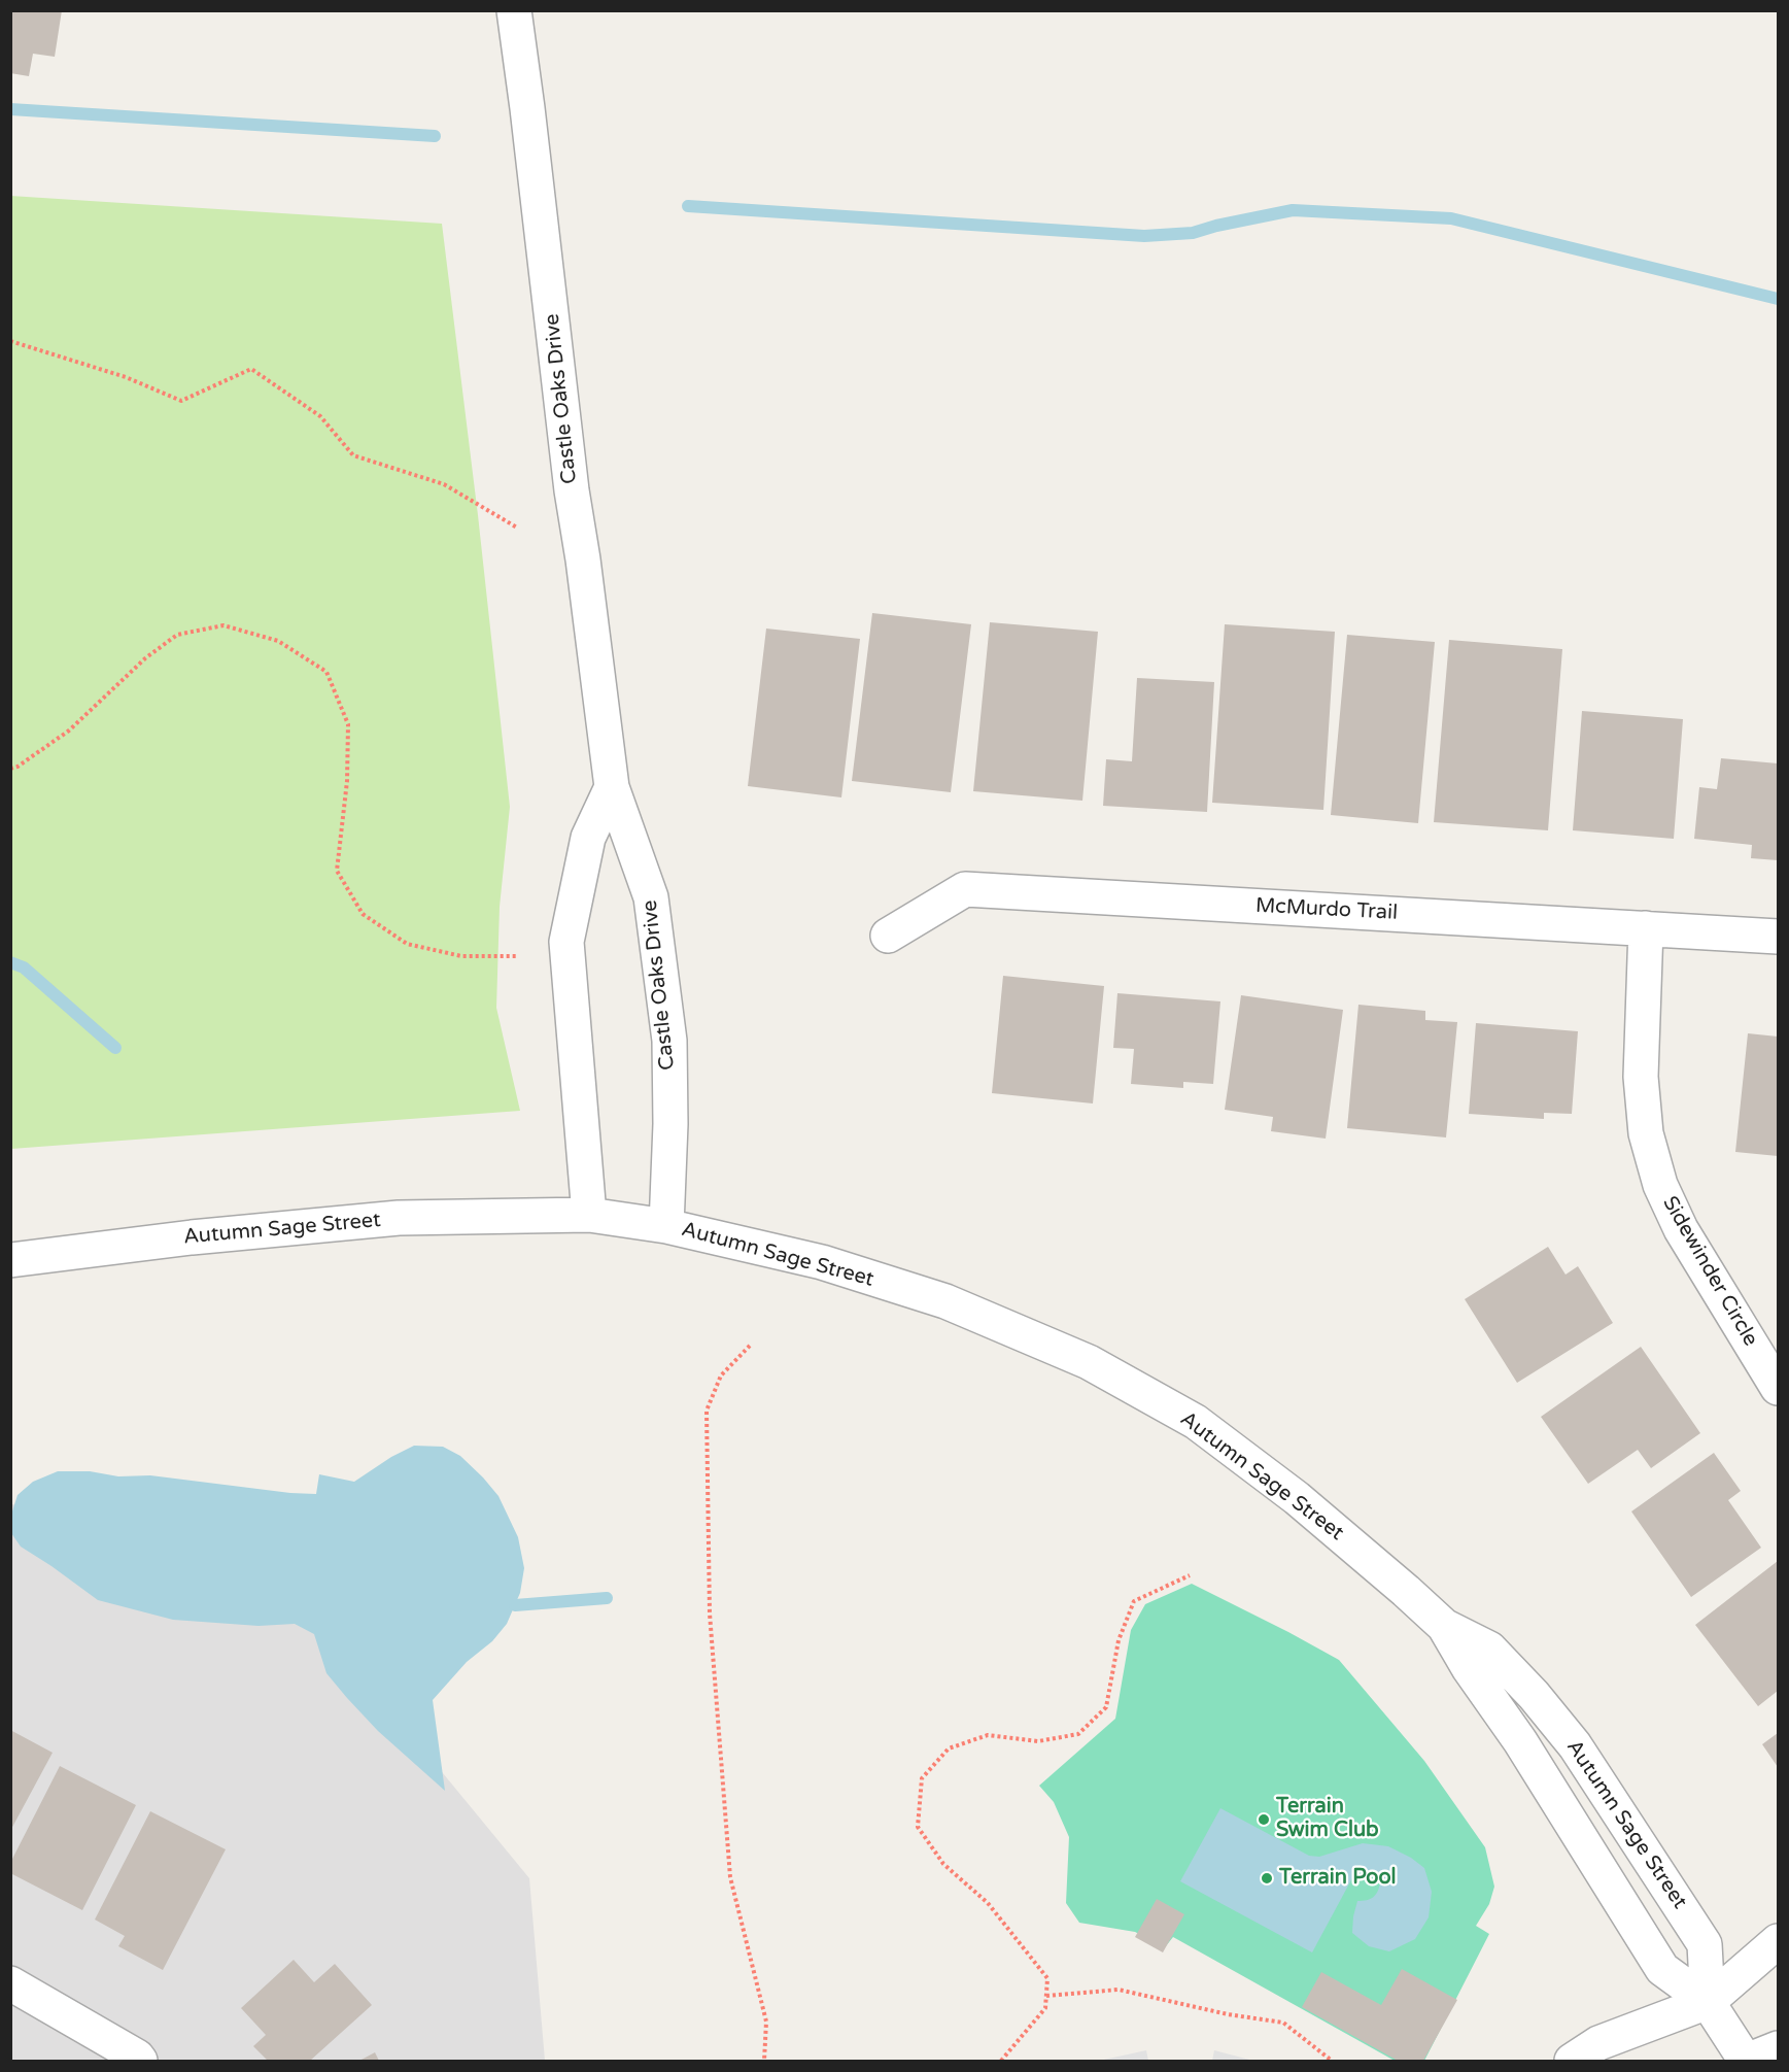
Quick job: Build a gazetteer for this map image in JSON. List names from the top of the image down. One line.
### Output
{"streets":{"street":["Castle Oaks Drive","McMurdo Trail","Autumn Sage Street","Sidewinder Circle"]},"crossings":[["Castle Oaks Drive","Autumn Sage Street"],["McMurdo Trail","Sidewinder Circle"]],"places":["Terrain Swim Club","Terrain Pool"]}
